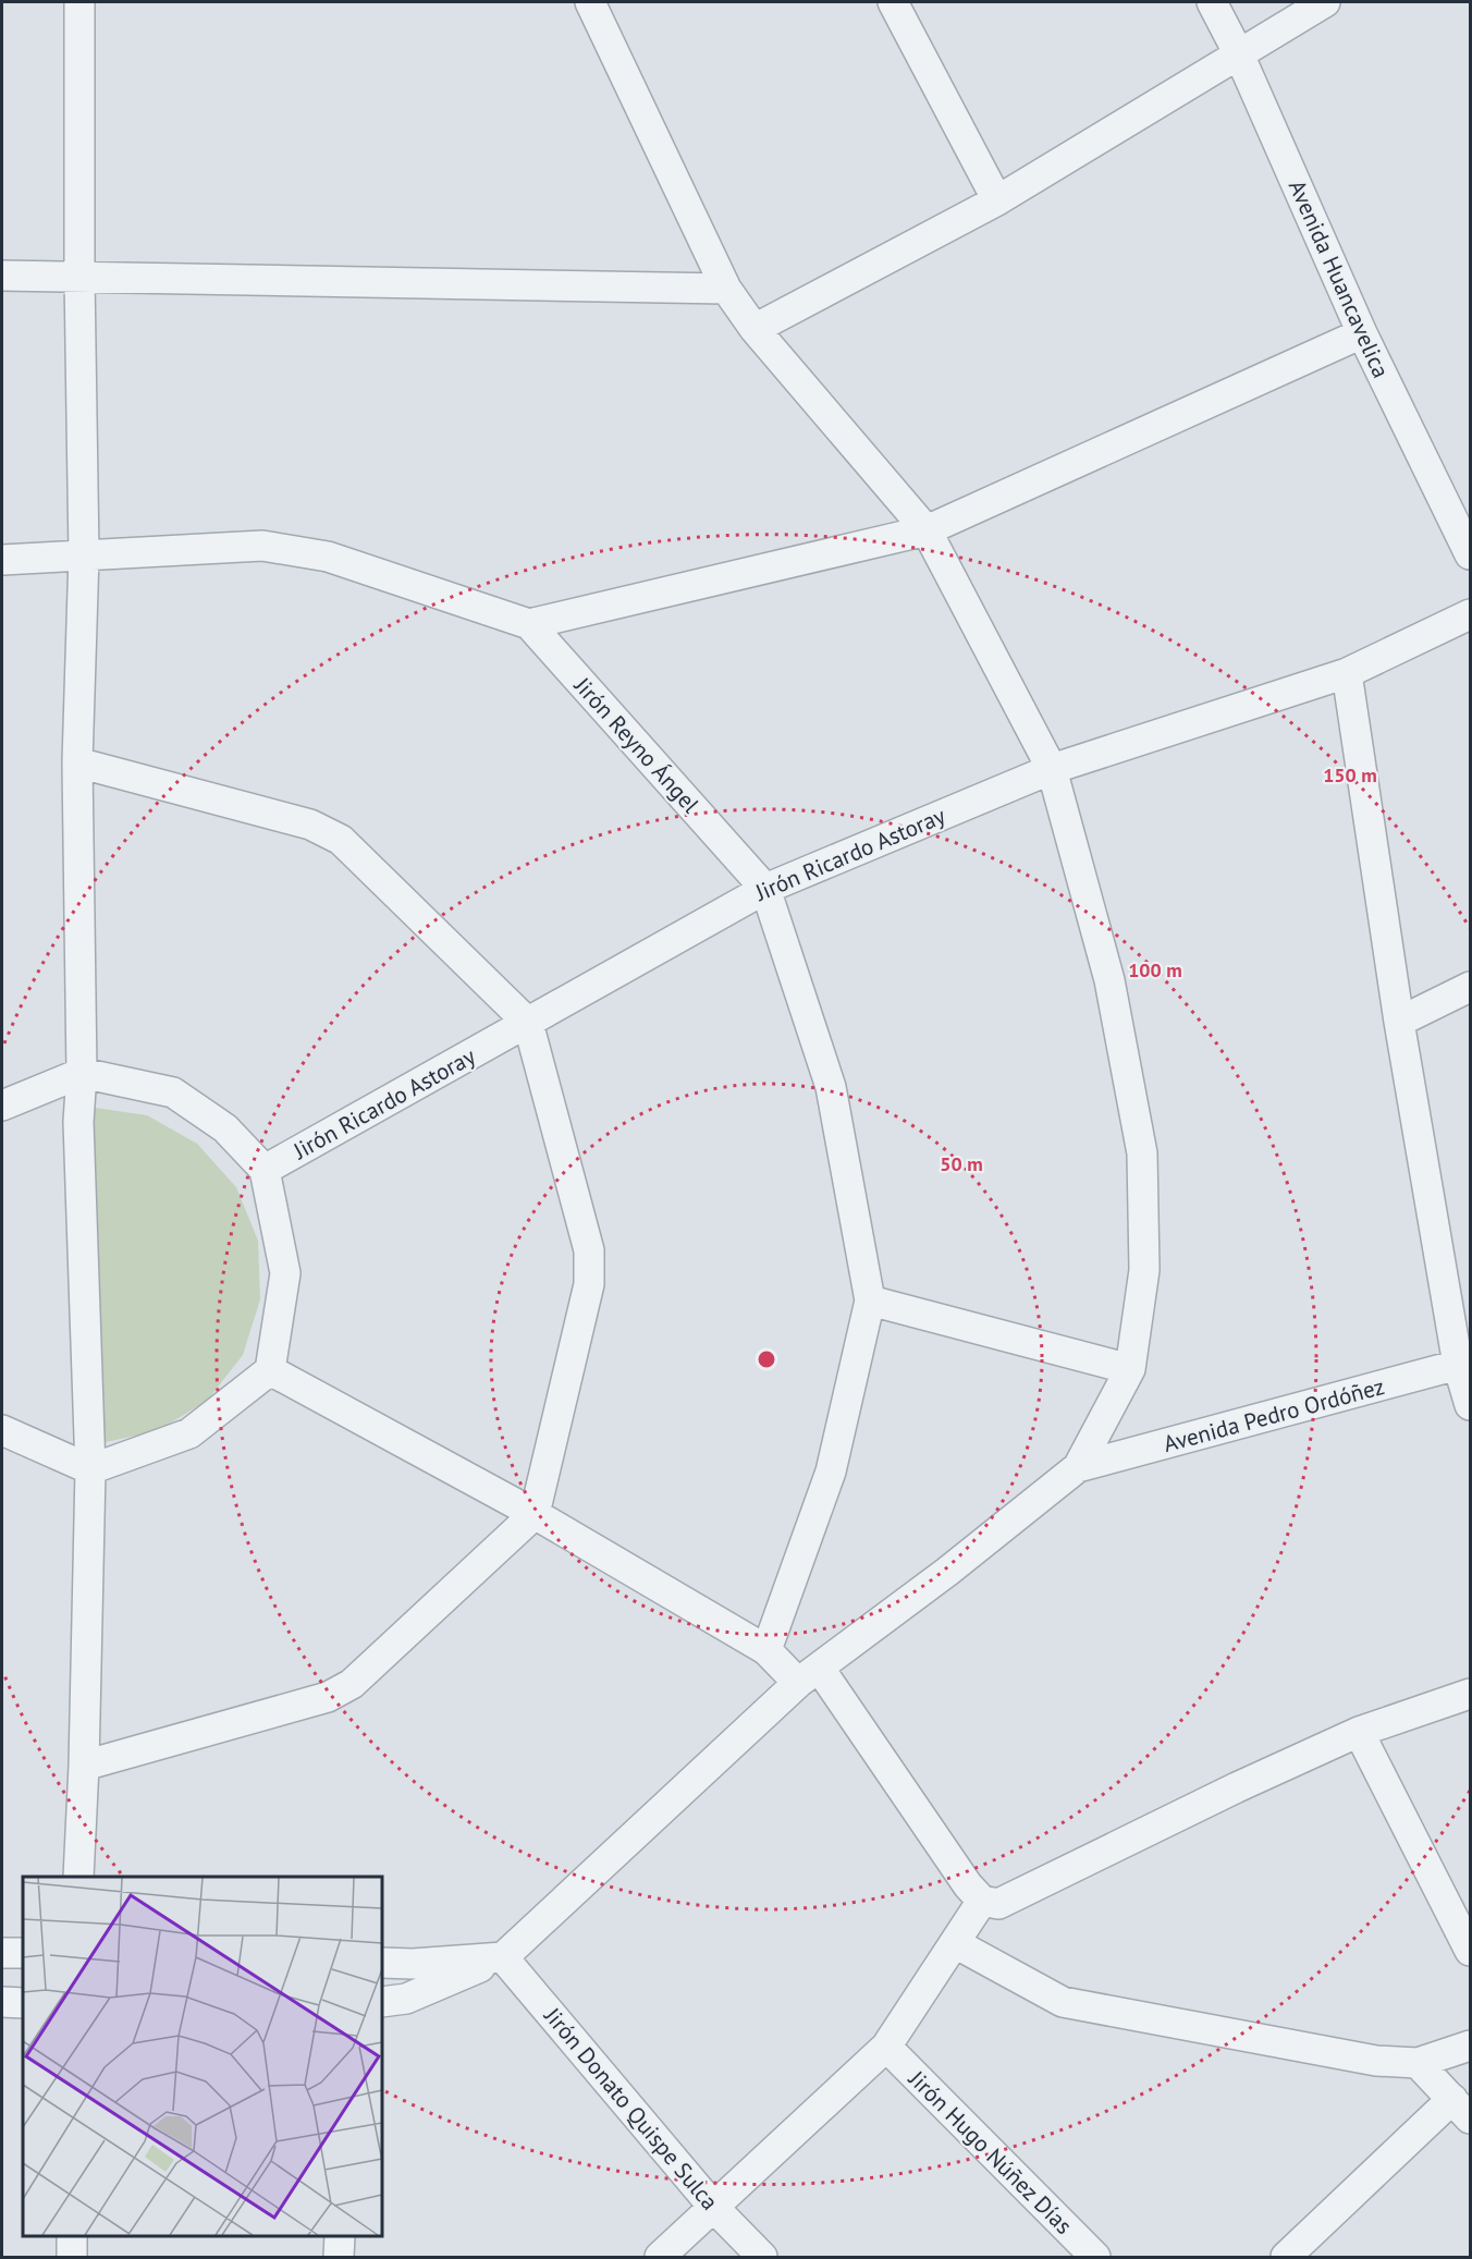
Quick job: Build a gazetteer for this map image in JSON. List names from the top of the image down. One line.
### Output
{"streets":{"street":["Avenida Huancavelica","Jirón Reyno Ángel","Jirón Ricardo Astoray","Avenida Pedro Ordóñez","Jirón Donato Quispe Sulca","Jirón Hugo Núñez Días"]},"crossings":[["Jirón Reyno Ángel","Jirón Ricardo Astoray"]],"rings":["150 m","100 m","50 m"]}
